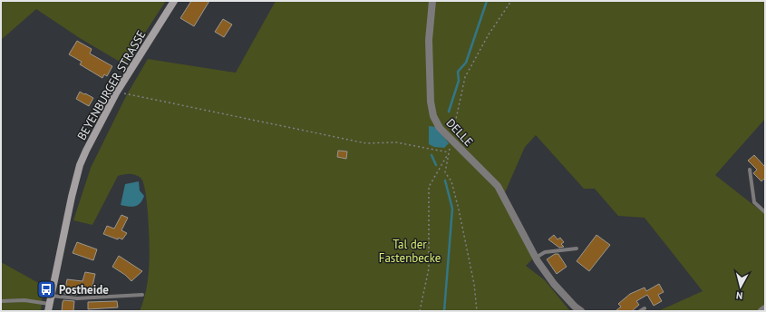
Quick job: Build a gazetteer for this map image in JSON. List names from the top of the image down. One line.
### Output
{"streets":{"main road":["BEYENBURGER STRASSE"],"street":["DELLE"]},"parks":["Tal der Fastenbecke"],"places":{"bus stop":["Postheide"]},"north":"bottom"}
